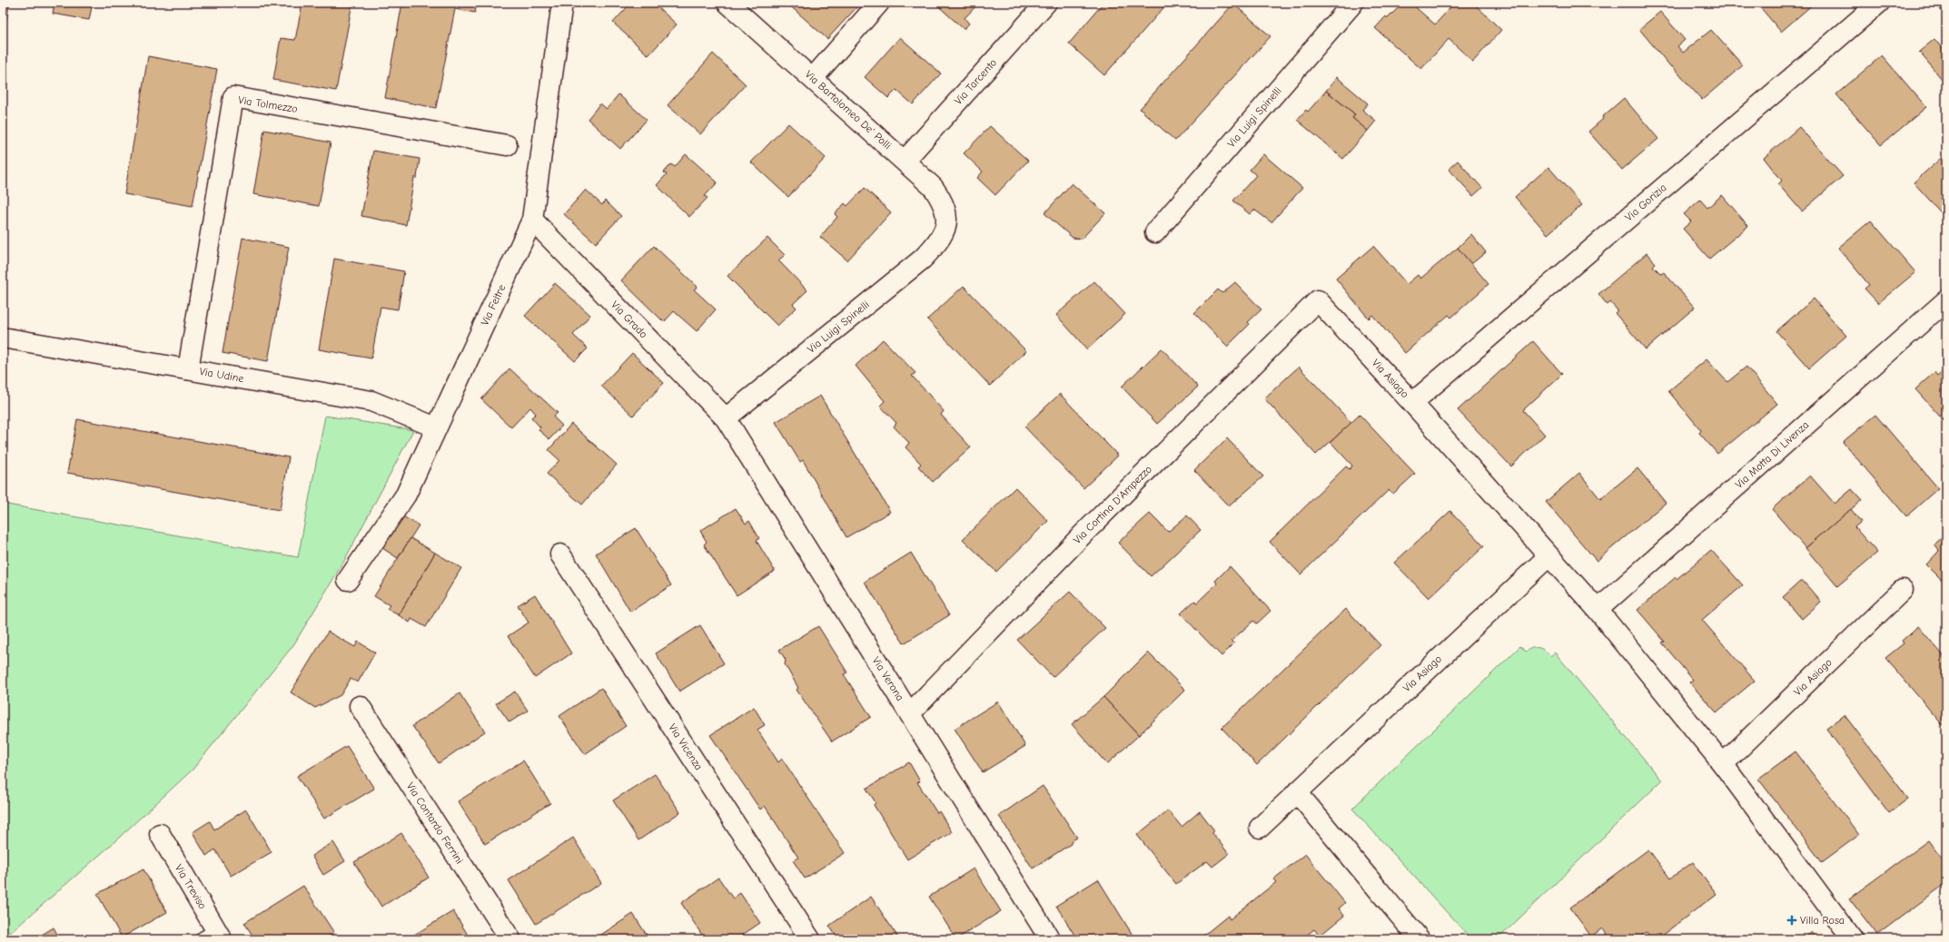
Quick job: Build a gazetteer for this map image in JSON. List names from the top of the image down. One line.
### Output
{"streets":{"street":["Via Tarcento","Via Tolmezzo","Via Bartolomeo De' Polli","Via Luigi Spinelli","Via Gorizia","Via Feltre","Via Grado","Via Udine","Via Asiago","Via Motta Di Livenza","Via Cortina D'Ampezzo","Via Verona","Via Vicenza","Via Contardo Ferrini","Via Treviso"]},"crossings":[["Via Tarcento","Via Bartolomeo De' Polli"],["Via Tolmezzo","Via Udine"],["Via Bartolomeo De' Polli","Via Luigi Spinelli"],["Via Luigi Spinelli","Via Grado"],["Via Luigi Spinelli","Via Verona"],["Via Gorizia","Via Asiago"],["Via Feltre","Via Grado"],["Via Feltre","Via Udine"],["Via Grado","Via Verona"],["Via Asiago","Via Motta Di Livenza"],["Via Asiago","Via Cortina D'Ampezzo"],["Via Cortina D'Ampezzo","Via Verona"]],"places":{"health":["Villa Rosa"]}}
